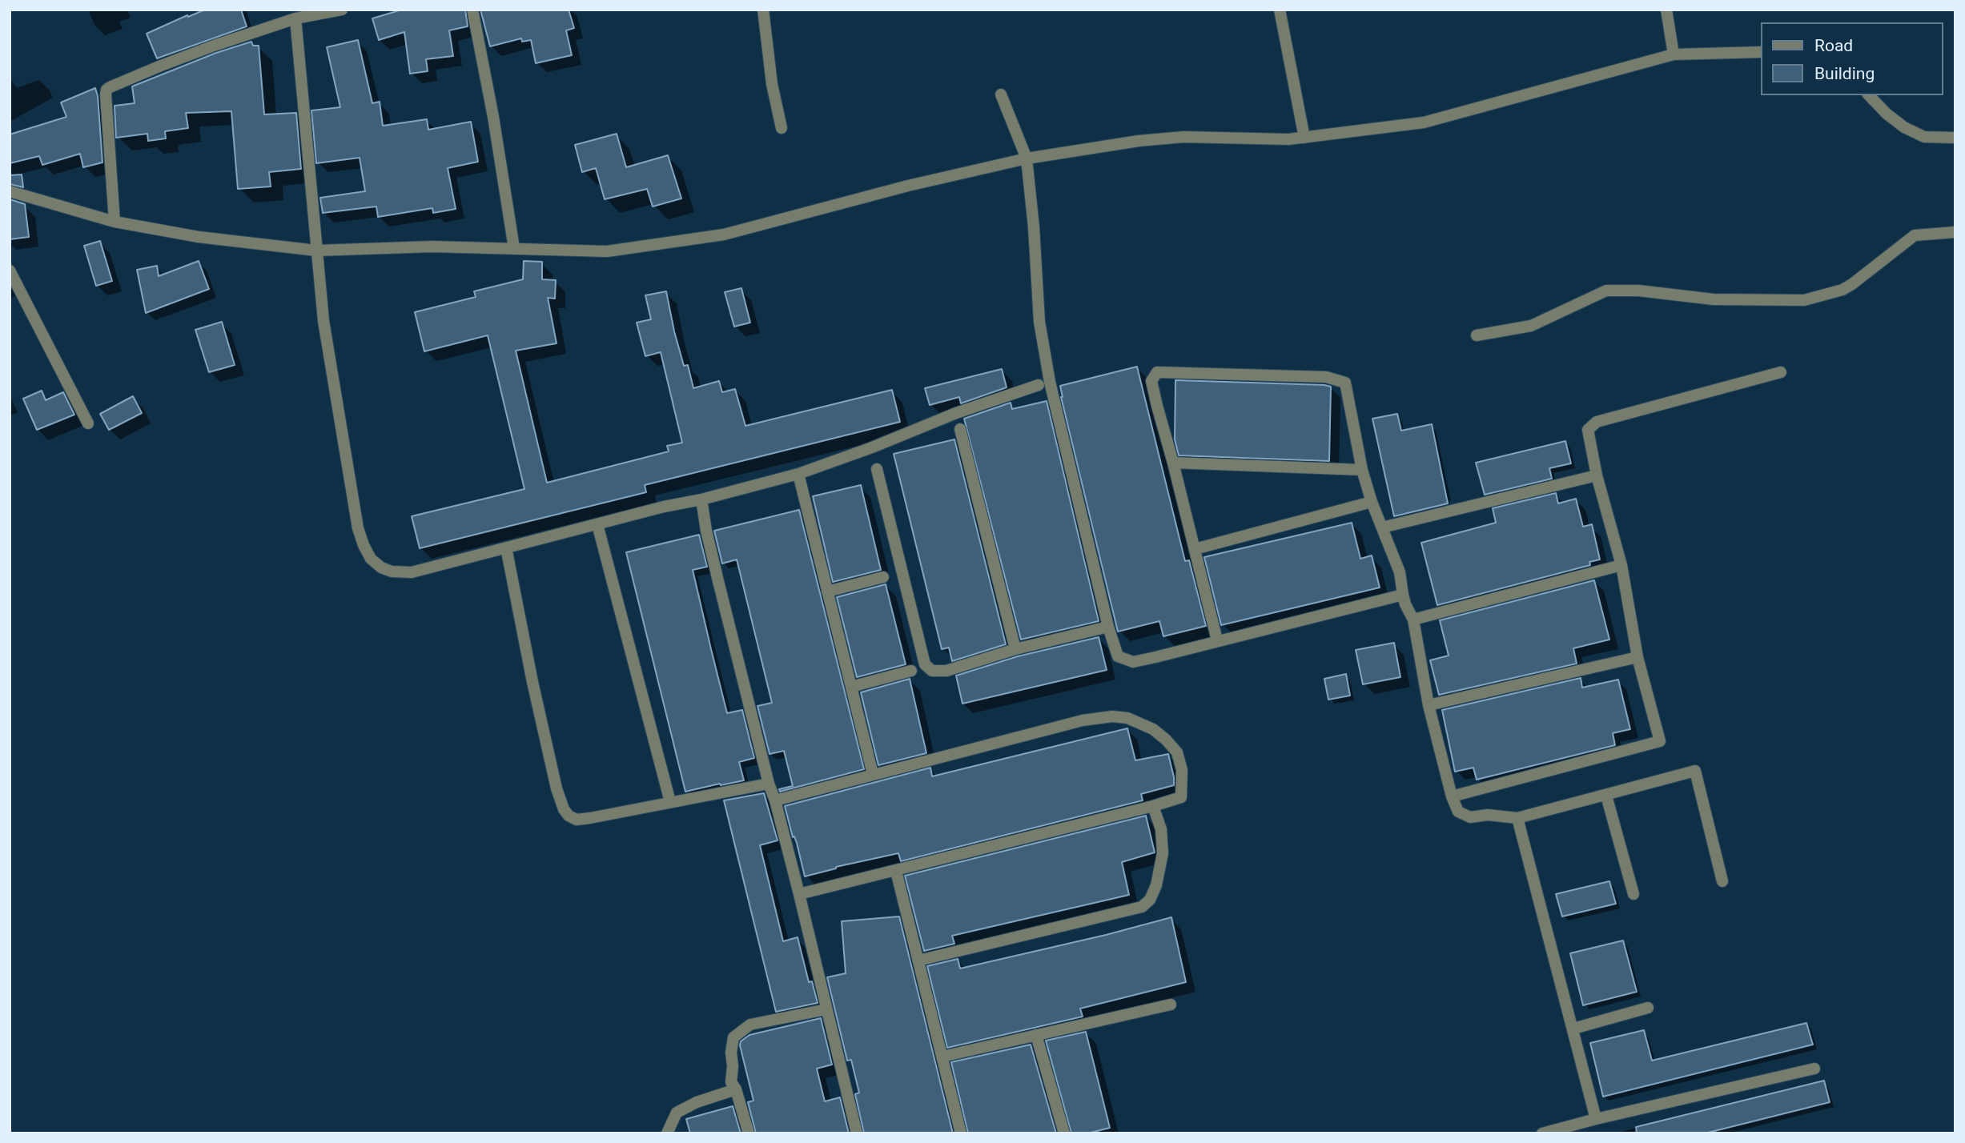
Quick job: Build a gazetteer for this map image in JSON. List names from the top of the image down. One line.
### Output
{"legend":["Road","Building"]}
